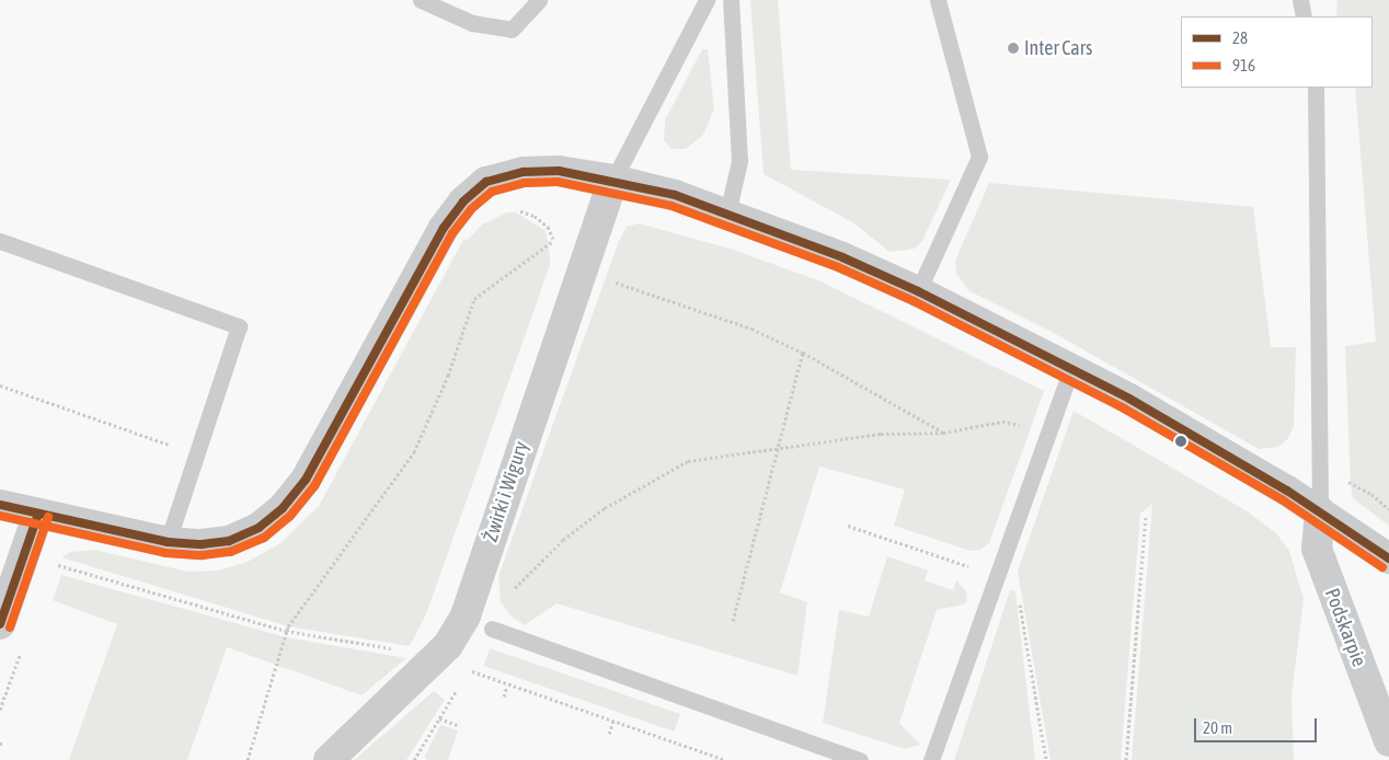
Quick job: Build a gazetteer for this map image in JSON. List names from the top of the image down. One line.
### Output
{"streets":{"street":["Żwirki i Wigury","Podskarpie"]},"places":["Inter Cars"],"lines":["transit line 28","transit line 916"],"legend":["28","916"],"scale_bar":"20 m"}
